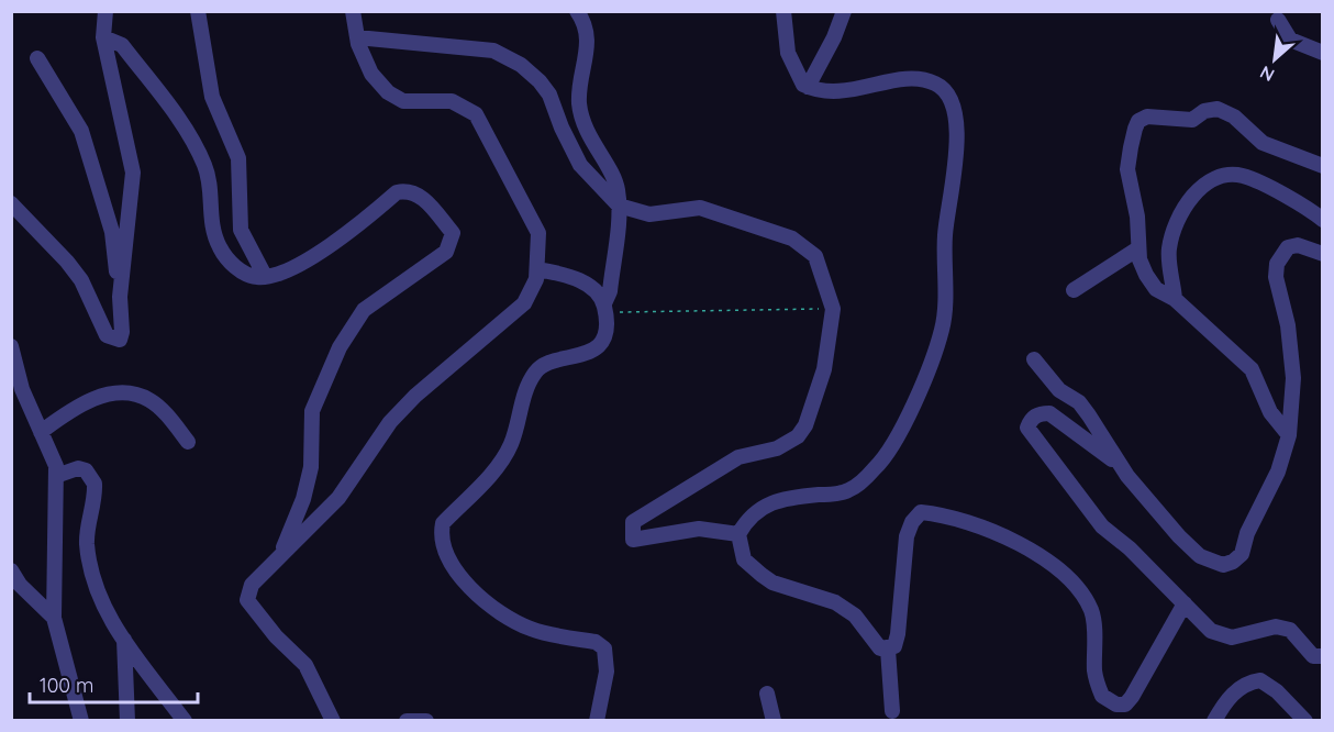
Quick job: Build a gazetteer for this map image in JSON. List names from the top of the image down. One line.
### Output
{"scale_bar":"100 m","north":"bottom left"}
